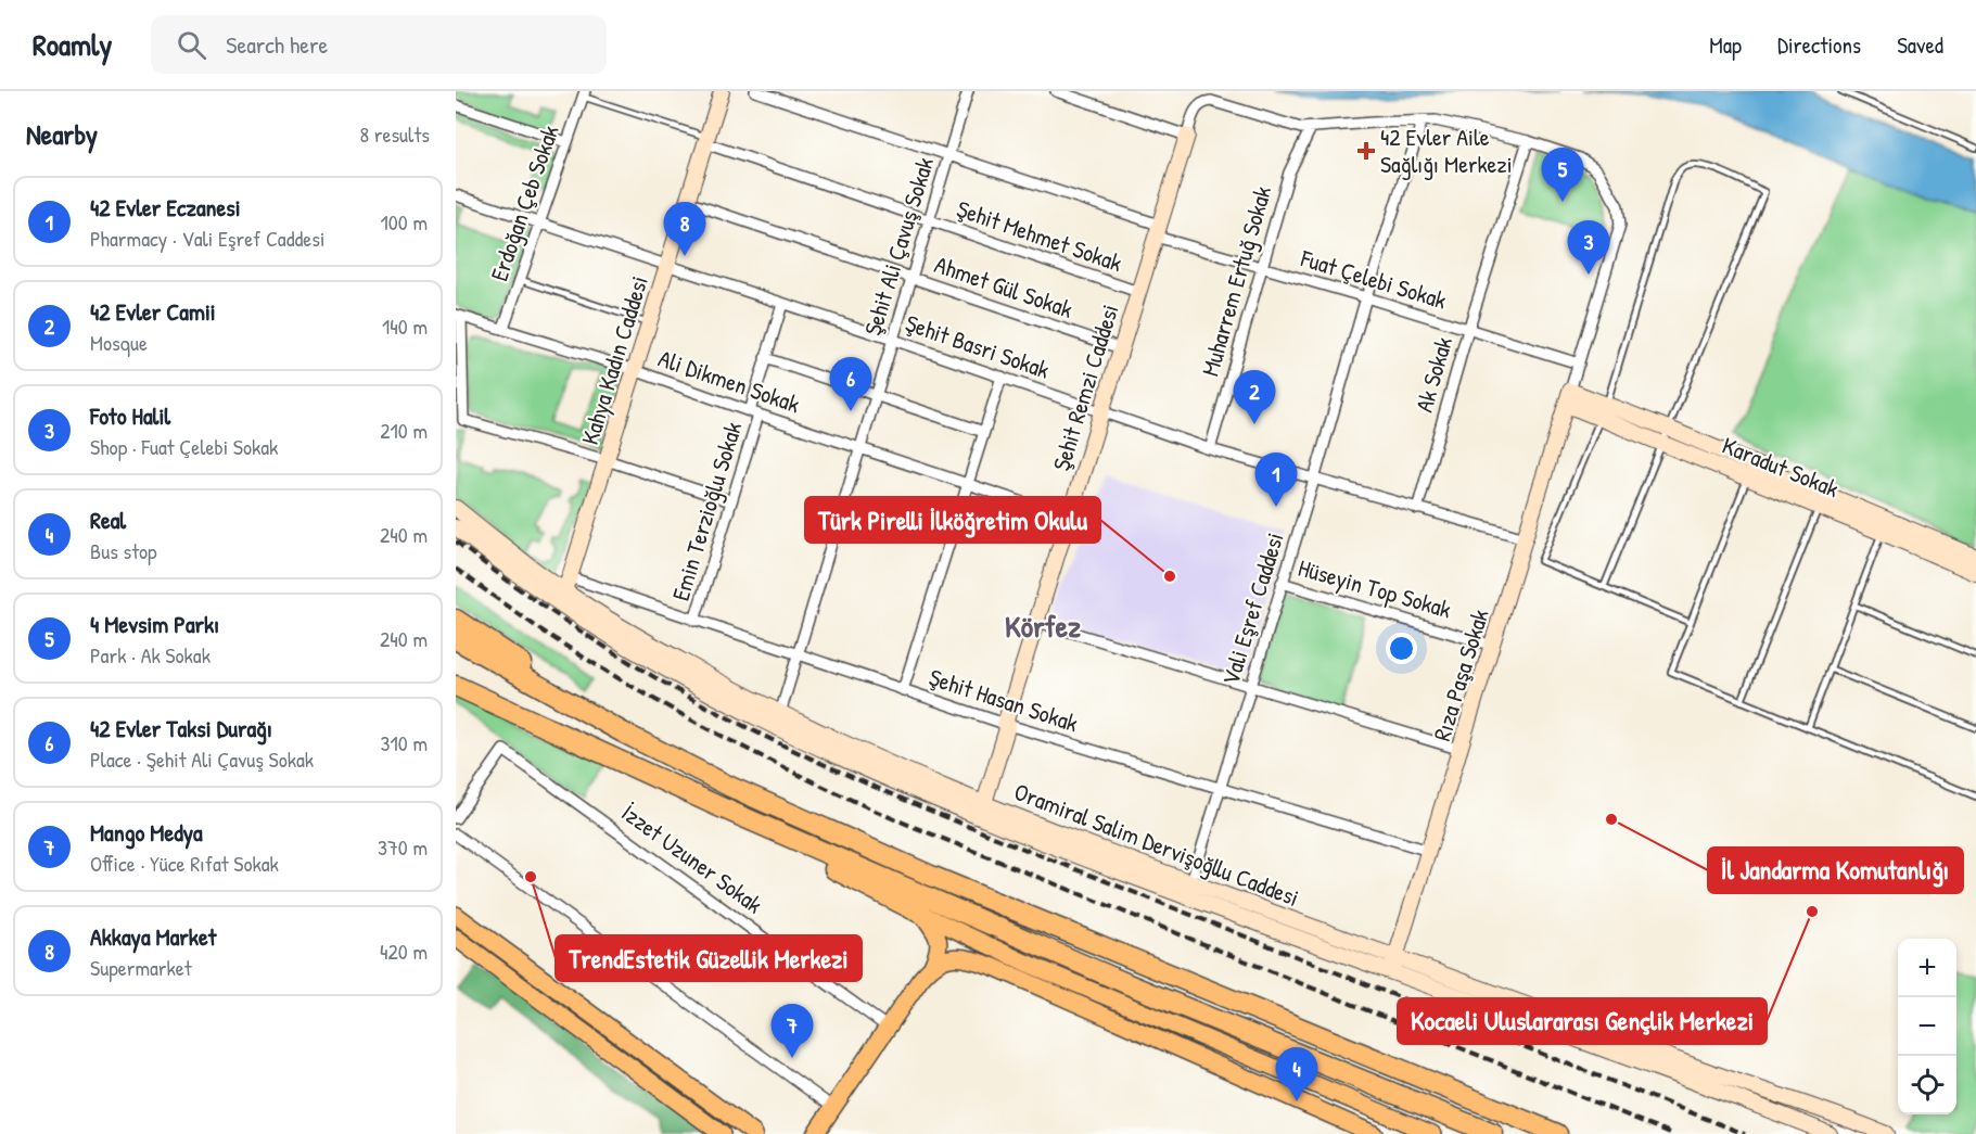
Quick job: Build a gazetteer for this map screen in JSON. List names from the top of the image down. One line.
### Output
{"streets":{"main road":["Kahya Kadın Caddesi","Şehit Remzi Caddesi","Karadut Sokak","Rıza Paşa Sokak","Oramiral Salim Dervişoğllu Caddesi"],"street":["Erdoğan Çeb Sokak","Şehit Mehmet Sokak","Şehit Ali Çavuş Sokak","Fuat Çelebi Sokak","Muharrem Ertuğ Sokak","Ahmet Gül Sokak","Şehit Basri Sokak","Ak Sokak","Ali Dikmen Sokak","Emin Terzioğlu Sokak","Hüseyin Top Sokak","Vali Eşref Caddesi","Şehit Hasan Sokak","İzzet Uzuner Sokak"]},"crossings":[["Erdoğan Çeb Sokak","Şehit Basri Sokak"],["Erdoğan Çeb Sokak","Ali Dikmen Sokak"],["Şehit Mehmet Sokak","Şehit Ali Çavuş Sokak"],["Şehit Mehmet Sokak","Kahya Kadın Caddesi"],["Şehit Mehmet Sokak","Şehit Remzi Caddesi"],["Şehit Ali Çavuş Sokak","Fuat Çelebi Sokak"],["Şehit Ali Çavuş Sokak","Ahmet Gül Sokak"],["Şehit Ali Çavuş Sokak","Şehit Basri Sokak"],["Şehit Ali Çavuş Sokak","Ali Dikmen Sokak"],["Şehit Ali Çavuş Sokak","Şehit Hasan Sokak"],["Şehit Ali Çavuş Sokak","Oramiral Salim Dervişoğllu Caddesi"],["Fuat Çelebi Sokak","Muharrem Ertuğ Sokak"],["Fuat Çelebi Sokak","Ak Sokak"],["Fuat Çelebi Sokak","Şehit Remzi Caddesi"],["Fuat Çelebi Sokak","Vali Eşref Caddesi"],["Muharrem Ertuğ Sokak","Şehit Basri Sokak"],["Muharrem Ertuğ Sokak","Şehit Remzi Caddesi"],["Ahmet Gül Sokak","Kahya Kadın Caddesi"],["Ahmet Gül Sokak","Şehit Remzi Caddesi"],["Şehit Basri Sokak","Kahya Kadın Caddesi"],["Şehit Basri Sokak","Ak Sokak"],["Şehit Basri Sokak","Şehit Remzi Caddesi"],["Şehit Basri Sokak","Emin Terzioğlu Sokak"],["Şehit Basri Sokak","Vali Eşref Caddesi"],["Şehit Basri Sokak","Rıza Paşa Sokak"],["Kahya Kadın Caddesi","Ali Dikmen Sokak"],["Kahya Kadın Caddesi","Şehit Hasan Sokak"],["Kahya Kadın Caddesi","Oramiral Salim Dervişoğllu Caddesi"],["Ali Dikmen Sokak","Şehit Remzi Caddesi"],["Ali Dikmen Sokak","Emin Terzioğlu Sokak"],["Şehit Remzi Caddesi","Şehit Hasan Sokak"],["Şehit Remzi Caddesi","Oramiral Salim Dervişoğllu Caddesi"],["Karadut Sokak","Rıza Paşa Sokak"],["Emin Terzioğlu Sokak","Şehit Hasan Sokak"],["Hüseyin Top Sokak","Vali Eşref Caddesi"],["Hüseyin Top Sokak","Rıza Paşa Sokak"],["Vali Eşref Caddesi","Şehit Hasan Sokak"],["Vali Eşref Caddesi","Oramiral Salim Dervişoğllu Caddesi"],["Rıza Paşa Sokak","Şehit Hasan Sokak"],["Rıza Paşa Sokak","Oramiral Salim Dervişoğllu Caddesi"],["Şehit Hasan Sokak","Oramiral Salim Dervişoğllu Caddesi"]],"districts":["Körfez"],"places":{"health":["42 Evler Aile Sağlığı Merkezi"],"other":["Türk Pirelli İlköğretim Okulu","İl Jandarma Komutanlığı","TrendEstetik Güzellik Merkezi","Kocaeli Uluslararası Gençlik Merkezi"]},"page":{"header":"Roamly","search":"Search here","nav":["Map","Directions","Saved"],"heading":["Nearby","8 results"],"pins":["5","8","3","6","2","1","7","4"],"list":[{"mark":"1","name":"42 Evler Eczanesi","note":"Pharmacy · Vali Eşref Caddesi","value":"100 m"},{"mark":"2","name":"42 Evler Camii","note":"Mosque","value":"140 m"},{"mark":"3","name":"Foto Halil","note":"Shop · Fuat Çelebi Sokak","value":"210 m"},{"mark":"4","name":"Real","note":"Bus stop","value":"240 m"},{"mark":"5","name":"4 Mevsim Parkı","note":"Park · Ak Sokak","value":"240 m"},{"mark":"6","name":"42 Evler Taksi Durağı","note":"Place · Şehit Ali Çavuş Sokak","value":"310 m"},{"mark":"7","name":"Mango Medya","note":"Office · Yüce Rıfat Sokak","value":"370 m"},{"mark":"8","name":"Akkaya Market","note":"Supermarket","value":"420 m"}],"map_buttons":["+","−"]}}
